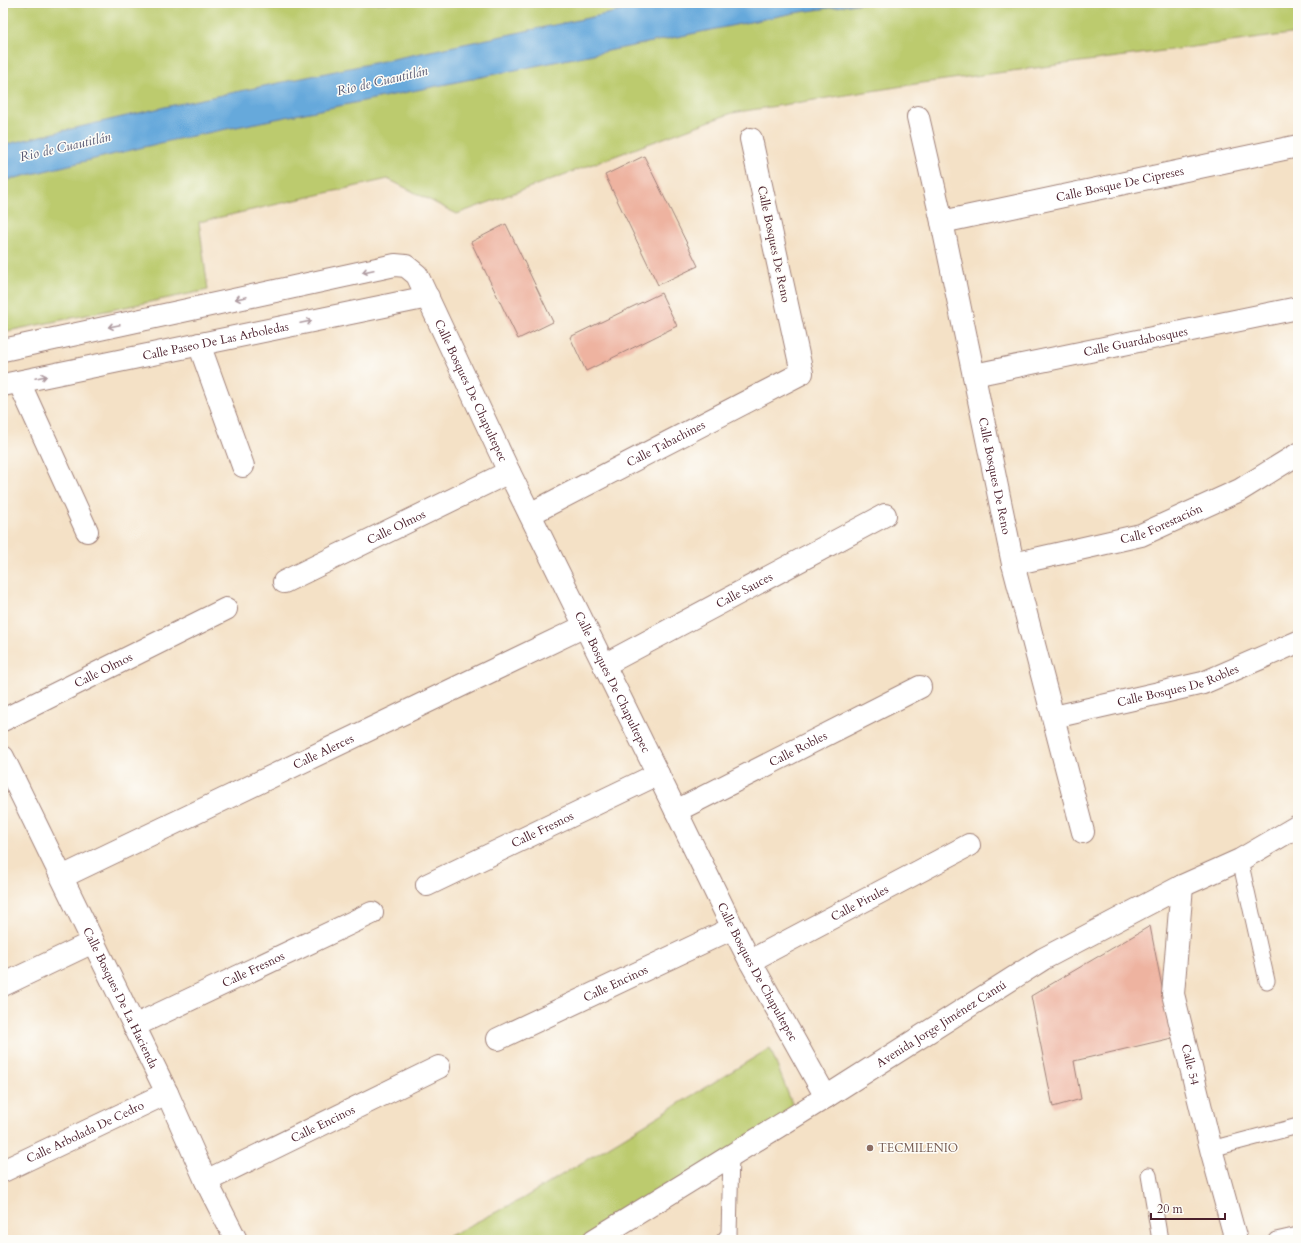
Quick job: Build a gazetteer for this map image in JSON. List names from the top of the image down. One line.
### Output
{"streets":{"street":["Calle Bosque De Cipreses","Calle Bosques De Reno","Calle Paseo De Las Arboledas","Calle Guardabosques","Calle Bosques De Chapultepec","Calle Tabachines","Calle Forestación","Calle Olmos","Calle Sauces","Calle Bosques De Robles","Calle Robles","Calle Alerces","Calle Fresnos","Calle Pirules","Calle Encinos","Calle Bosques De La Hacienda","Avenida Jorge Jiménez Cantú","Calle 54","Calle Arbolada De Cedro"]},"crossings":[["Calle Bosque De Cipreses","Calle Bosques De Reno"],["Calle Bosques De Reno","Calle Guardabosques"],["Calle Bosques De Reno","Calle Tabachines"],["Calle Bosques De Reno","Calle Forestación"],["Calle Bosques De Reno","Calle Bosques De Robles"],["Calle Paseo De Las Arboledas","Calle Bosques De Chapultepec"],["Calle Bosques De Chapultepec","Calle Tabachines"],["Calle Bosques De Chapultepec","Calle Olmos"],["Calle Bosques De Chapultepec","Calle Sauces"],["Calle Bosques De Chapultepec","Calle Robles"],["Calle Bosques De Chapultepec","Calle Alerces"],["Calle Bosques De Chapultepec","Calle Fresnos"],["Calle Bosques De Chapultepec","Calle Pirules"],["Calle Bosques De Chapultepec","Calle Encinos"],["Calle Bosques De Chapultepec","Avenida Jorge Jiménez Cantú"],["Calle Alerces","Calle Bosques De La Hacienda"],["Calle Fresnos","Calle Bosques De La Hacienda"],["Calle Encinos","Calle Bosques De La Hacienda"],["Calle Bosques De La Hacienda","Calle Arbolada De Cedro"],["Avenida Jorge Jiménez Cantú","Calle 54"]],"one_way":["Calle Paseo De Las Arboledas"],"water":["Rio de Cuautitlán"],"places":["TECMILENIO"],"scale_bar":"20 m"}
